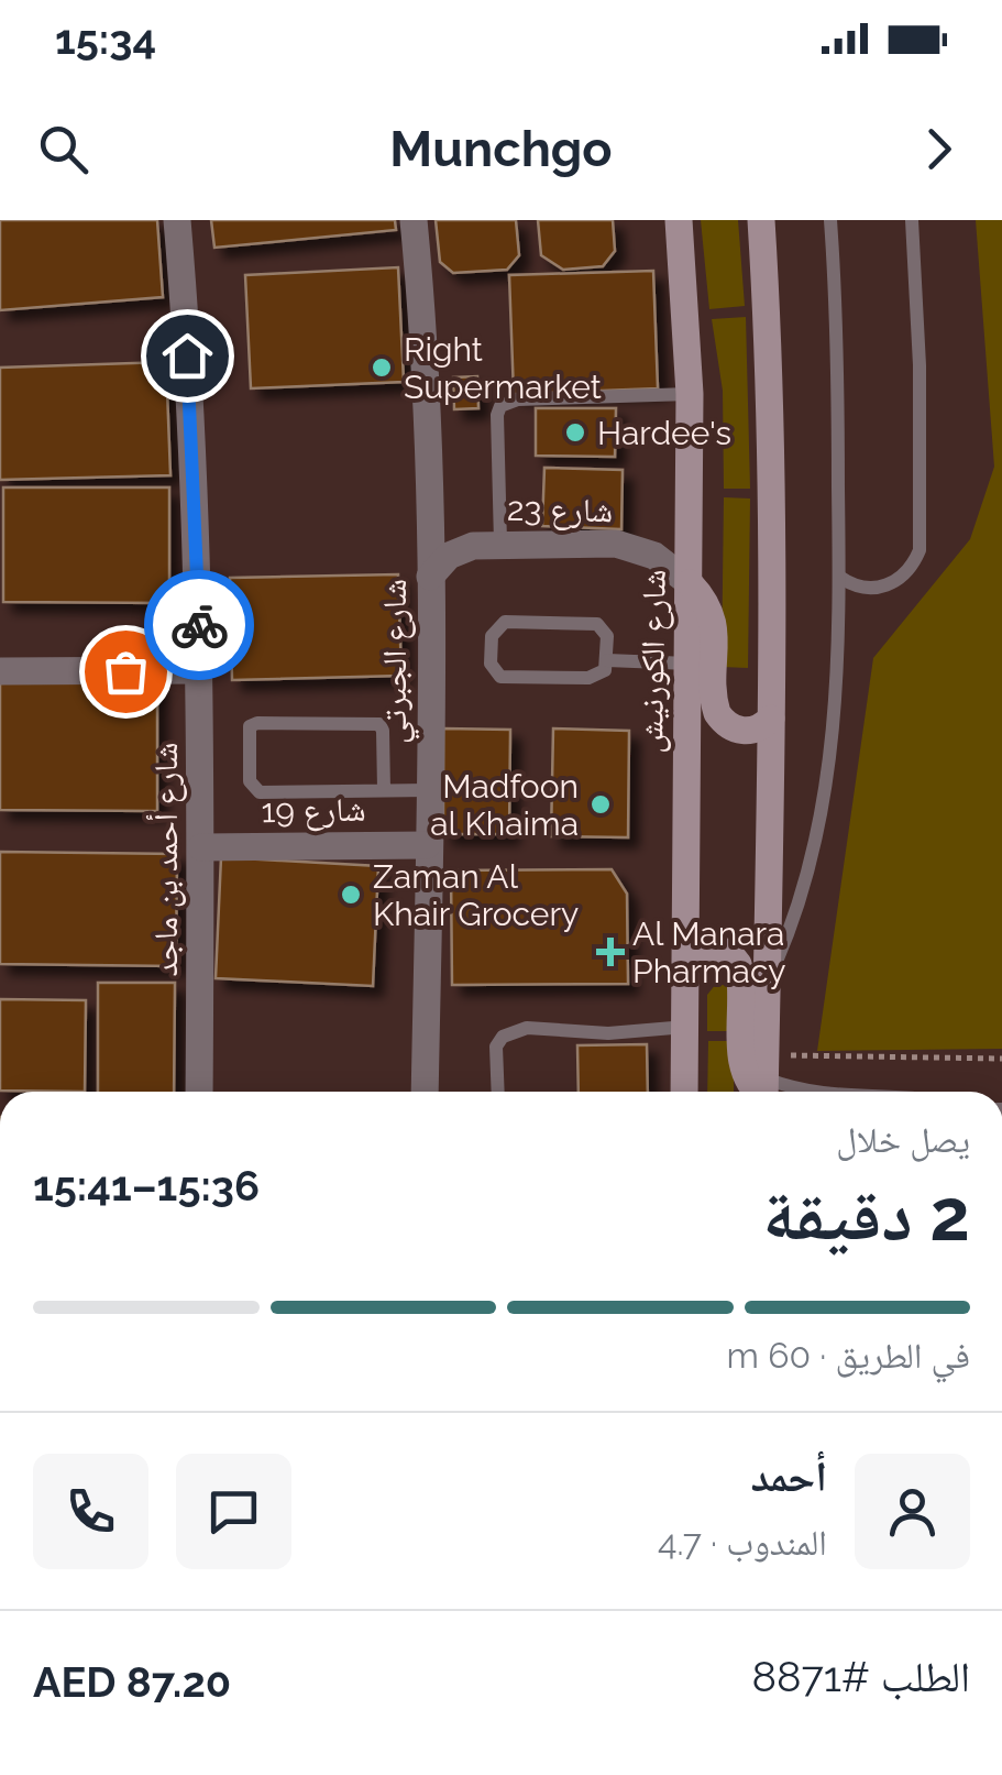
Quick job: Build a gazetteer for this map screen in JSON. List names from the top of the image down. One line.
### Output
{"streets":{"main road":["شارع الكورنيش"],"street":["شارع 23","شارع الجبرتي","شارع 19","شارع أحمد بن ماجد"]},"crossings":[["شارع 23","شارع الجبرتي"],["شارع 23","شارع الكورنيش"],["شارع الجبرتي","شارع 19"],["شارع 19","شارع أحمد بن ماجد"]],"places":{"other":["Right Supermarket","Hardee's","Madfoon al Khaima","Zaman Al Khair Grocery"],"health":["Al Manara Pharmacy"]},"page":{"status":"15:34","header":"Munchgo","heading":["2 دقيقة","يصل خلال","15:36–15:41"],"panel":["أحمد","المندوب · 4.7","الطلب #8871","AED 87.20"],"bar":"في الطريق · 60 m"}}
